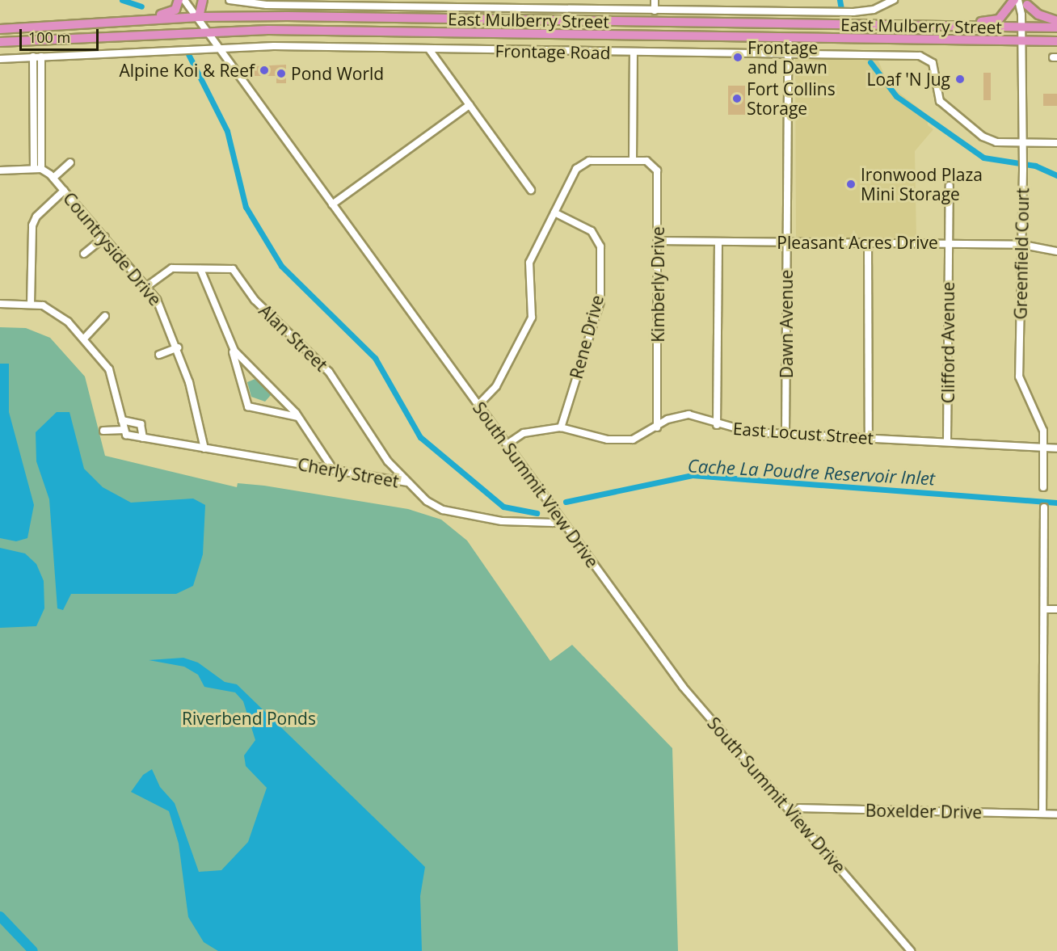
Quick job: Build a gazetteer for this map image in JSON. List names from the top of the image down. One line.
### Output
{"streets":{"highway":["East Mulberry Street"],"street":["Frontage Road","Pleasant Acres Drive","Countryside Drive","Greenfield Court","Kimberly Drive","Dawn Avenue","Rene Drive","Alan Street","Clifford Avenue","East Locust Street","Cherly Street","South Summit View Drive","Boxelder Drive"]},"crossings":[["East Mulberry Street","Greenfield Court"],["East Mulberry Street","Dawn Avenue"],["East Mulberry Street","South Summit View Drive"],["Frontage Road","Greenfield Court"],["Frontage Road","Dawn Avenue"],["Frontage Road","South Summit View Drive"],["Pleasant Acres Drive","Greenfield Court"],["Pleasant Acres Drive","Kimberly Drive"],["Pleasant Acres Drive","Dawn Avenue"],["Pleasant Acres Drive","Clifford Avenue"],["Countryside Drive","Alan Street"],["Countryside Drive","Cherly Street"],["Greenfield Court","East Locust Street"],["Kimberly Drive","Rene Drive"],["Kimberly Drive","East Locust Street"],["Kimberly Drive","South Summit View Drive"],["Dawn Avenue","East Locust Street"],["Rene Drive","East Locust Street"],["Alan Street","Cherly Street"],["Clifford Avenue","East Locust Street"],["East Locust Street","South Summit View Drive"],["Cherly Street","South Summit View Drive"],["South Summit View Drive","Boxelder Drive"]],"water":["Cache La Poudre Reservoir Inlet"],"parks":["Riverbend Ponds"],"places":["Frontage and Dawn","Alpine Koi & Reef","Pond World","Loaf 'N Jug","Fort Collins Storage","Ironwood Plaza Mini Storage"],"scale_bar":"100 m"}
